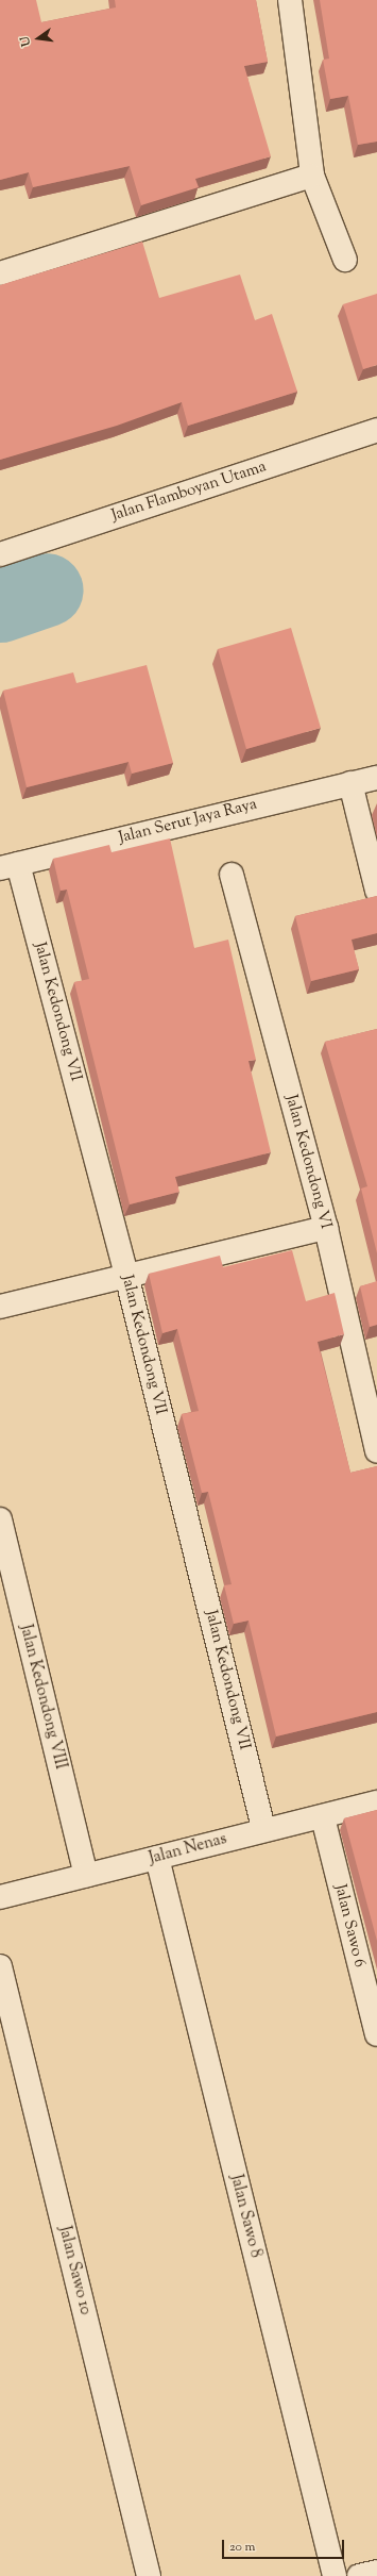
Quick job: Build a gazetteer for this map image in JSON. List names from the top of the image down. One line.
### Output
{"streets":{"street":["Jalan Flamboyan Utama","Jalan Serut Jaya Raya","Jalan Kedondong VII","Jalan Kedondong VI","Jalan Kedondong VIII","Jalan Nenas","Jalan Sawo 6","Jalan Sawo 8","Jalan Sawo 10"]},"crossings":[["Jalan Serut Jaya Raya","Jalan Kedondong VII"],["Jalan Kedondong VII","Jalan Nenas"],["Jalan Kedondong VIII","Jalan Nenas"],["Jalan Nenas","Jalan Sawo 6"],["Jalan Nenas","Jalan Sawo 8"]],"scale_bar":"20 m","north":"left"}
